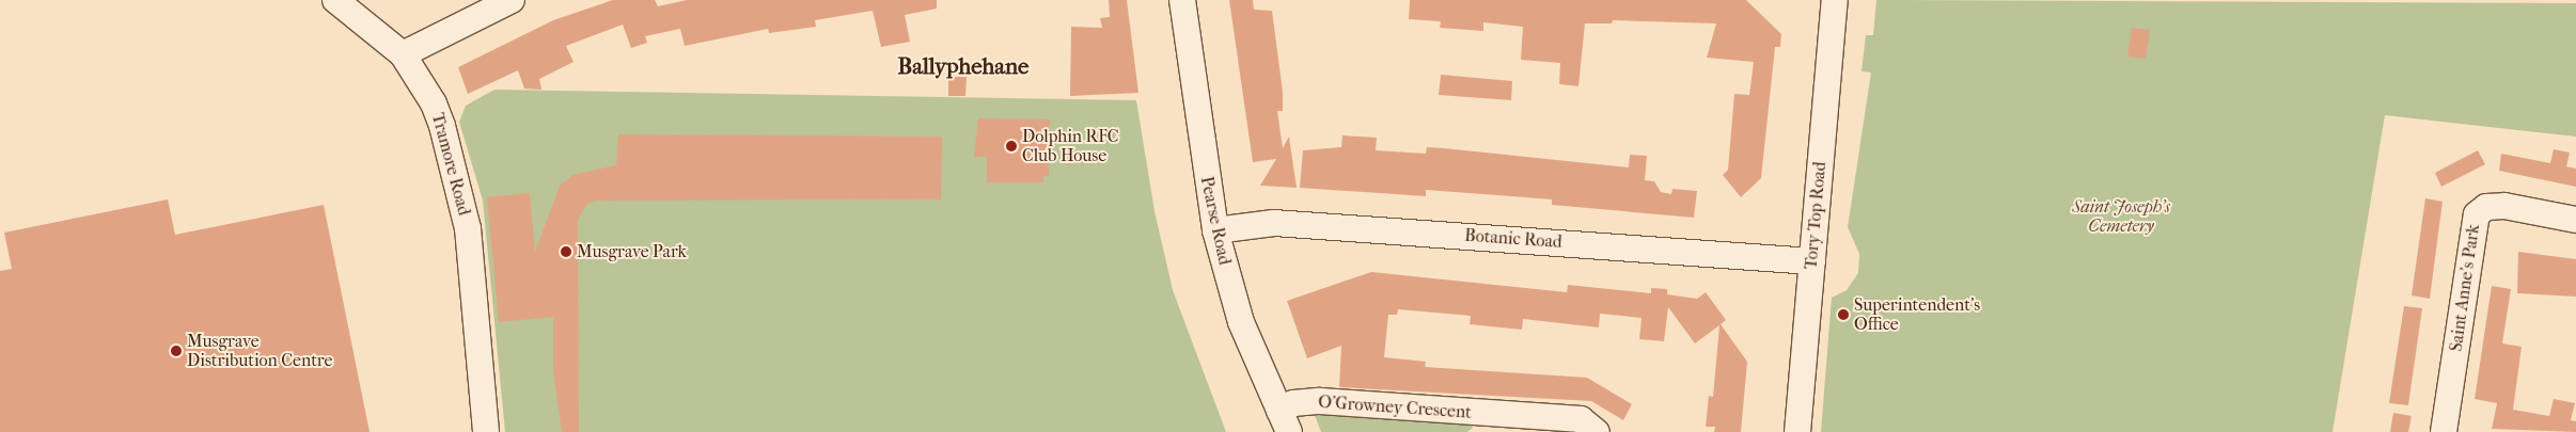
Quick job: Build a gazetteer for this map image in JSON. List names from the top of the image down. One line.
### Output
{"streets":{"street":["Tramore Road","Tory Top Road","Pearse Road","Botanic Road","Saint Anne's Park","O'Growney Crescent"]},"crossings":[["Tory Top Road","Botanic Road"],["Pearse Road","Botanic Road"],["Pearse Road","O'Growney Crescent"]],"districts":["Ballyphehane"],"parks":["Saint Joseph's Cemetery"],"places":["Dolphin RFC Club House","Musgrave Park","Superintendent's Office","Musgrave Distribution Centre"]}
